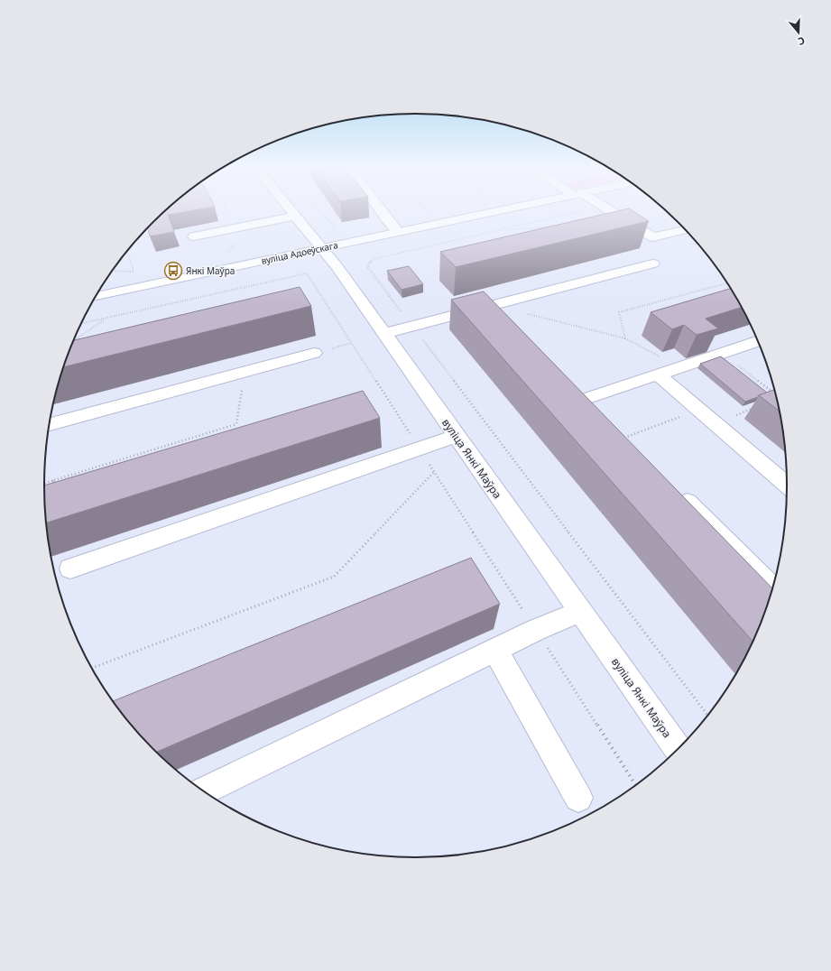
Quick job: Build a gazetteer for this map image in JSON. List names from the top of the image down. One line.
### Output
{"streets":{"street":["вуліца Адоеўскага","вуліца Янкі Маўра"]},"crossings":[["вуліца Адоеўскага","вуліца Янкі Маўра"]],"places":{"bus stop":["Янкі Маўра"]},"north":"bottom"}
